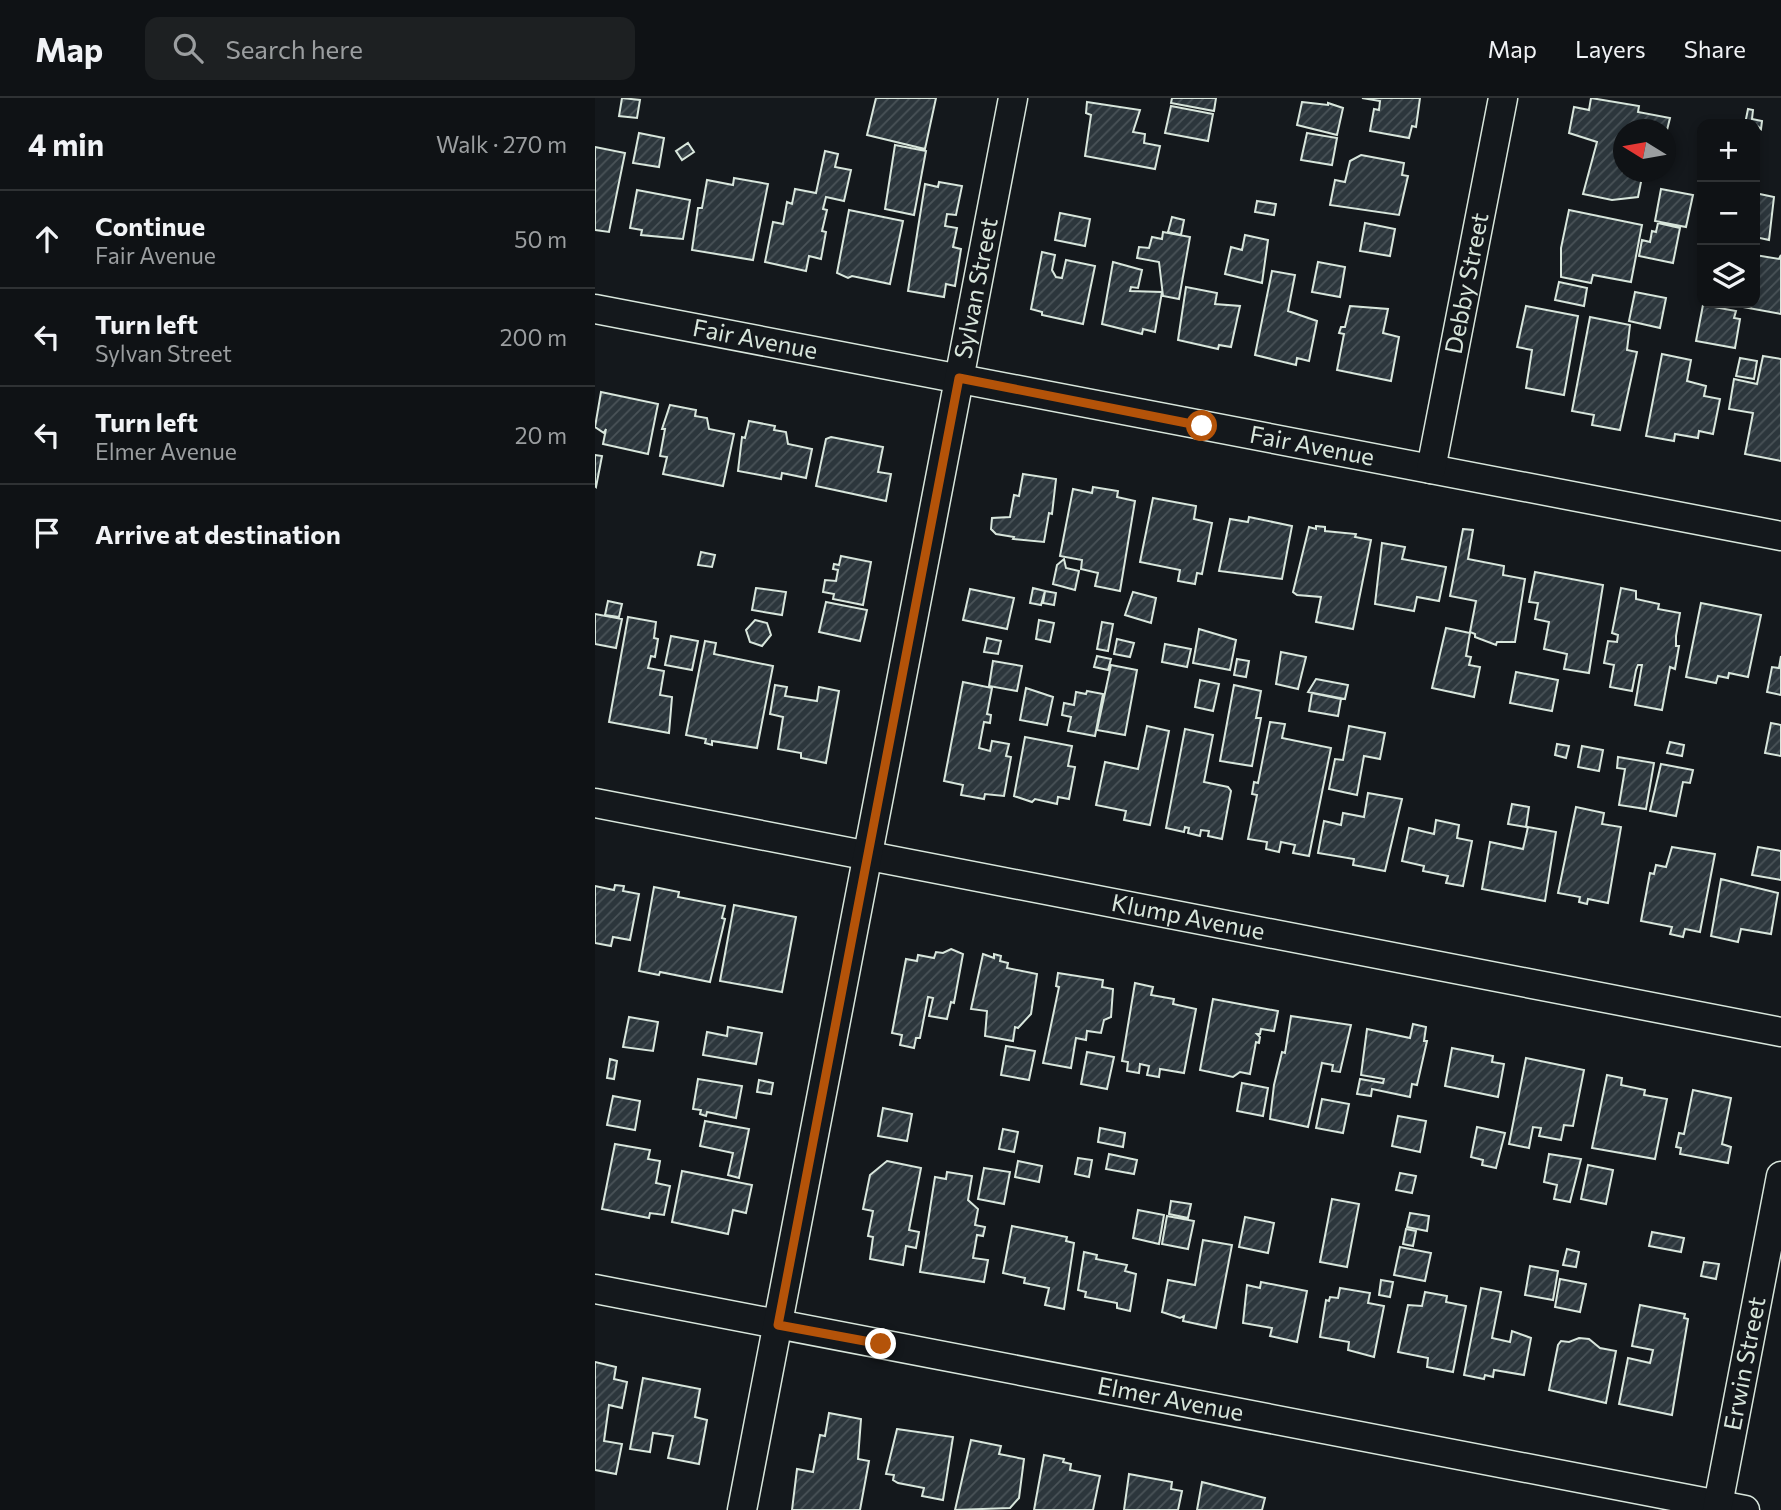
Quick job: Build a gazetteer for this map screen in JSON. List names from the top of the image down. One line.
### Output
{"streets":{"street":["Debby Street","Sylvan Street","Fair Avenue","Klump Avenue","Erwin Street","Elmer Avenue"]},"crossings":[["Debby Street","Fair Avenue"],["Sylvan Street","Fair Avenue"],["Sylvan Street","Klump Avenue"],["Sylvan Street","Elmer Avenue"],["Erwin Street","Elmer Avenue"]],"north":"left","page":{"header":"Map","search":"Search here","nav":["Map","Layers","Share"],"heading":["4 min","Walk · 270 m"],"map_buttons":["+","−"],"list":[["Continue","Fair Avenue","50 m"],["Turn left","Sylvan Street","200 m"],["Turn left","Elmer Avenue","20 m"],"Arrive at destination"]}}
